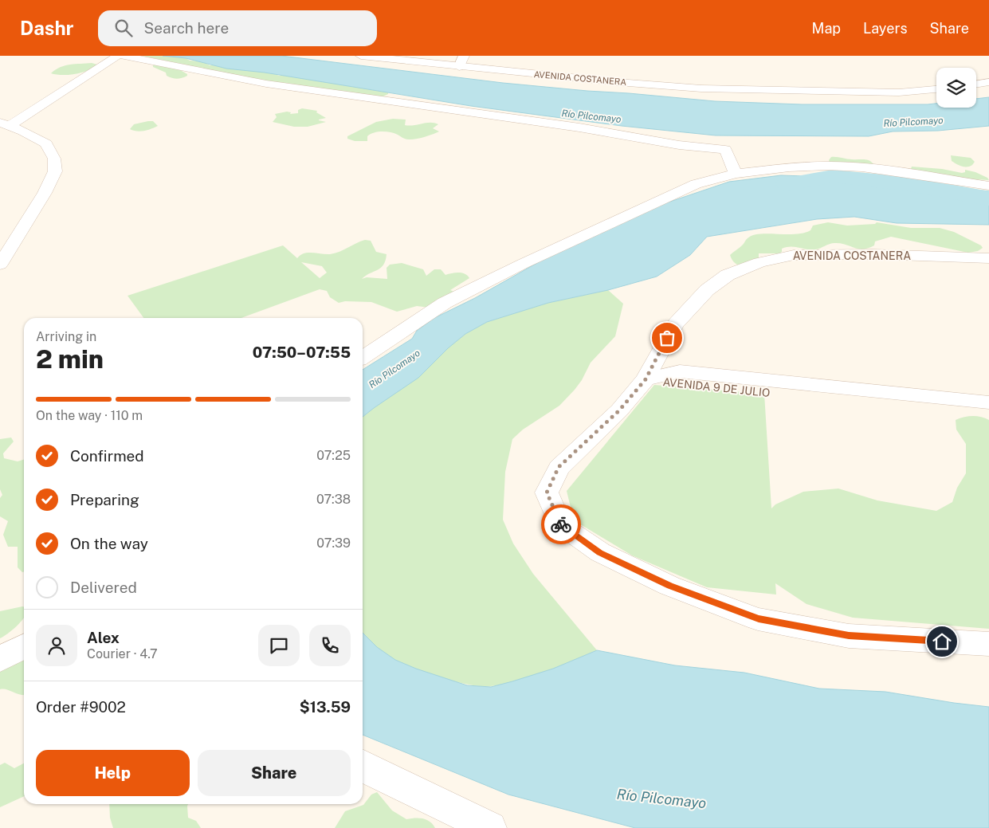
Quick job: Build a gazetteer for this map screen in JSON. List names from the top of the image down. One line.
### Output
{"streets":{"street":["AVENIDA COSTANERA","AVENIDA 9 DE JULIO"]},"crossings":[["AVENIDA COSTANERA","AVENIDA 9 DE JULIO"]],"water":["Río Pilcomayo"],"page":{"header":"Dashr","search":"Search here","nav":["Map","Layers","Share"],"heading":["2 min","Arriving in","07:50–07:55"],"panel":["Alex","Courier · 4.7","Order #9002","$13.59"],"bar":"On the way · 110 m","list":[["Confirmed","07:25"],["Preparing","07:38"],["On the way","07:39"],"Delivered"],"buttons":["Help","Share"]}}
